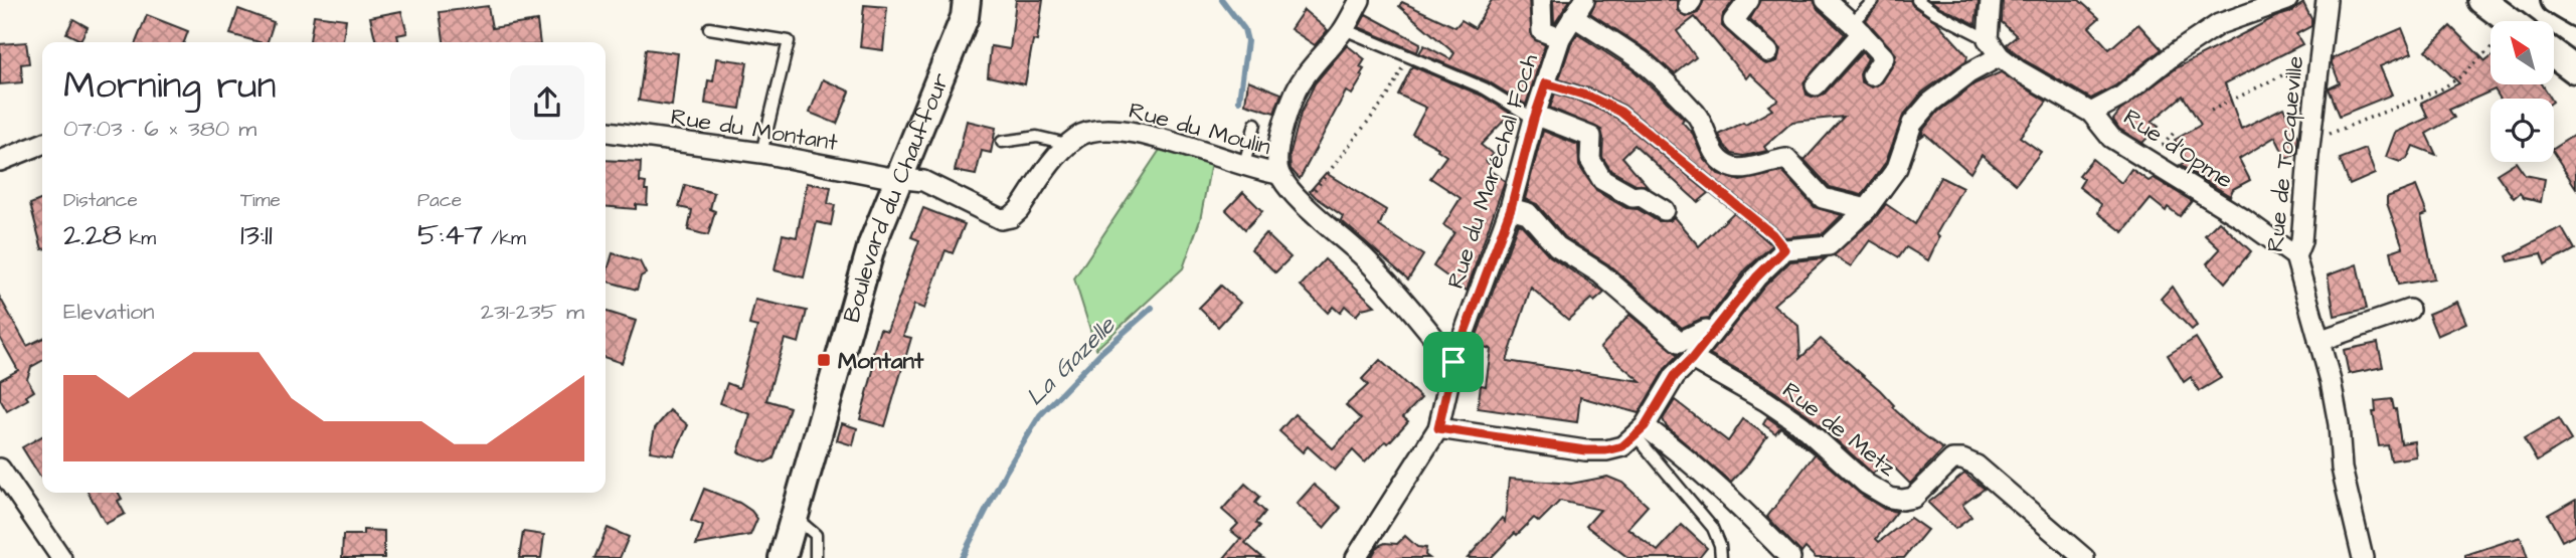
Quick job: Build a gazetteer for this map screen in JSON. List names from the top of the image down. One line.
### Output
{"streets":{"main road":["Boulevard du Chauffour"],"street":["Rue du Moulin","Rue du Montant","Rue d'Opme","Rue de Tocqueville","Rue du Maréchal Foch","Rue de Metz"]},"crossings":[["Rue du Moulin","Rue du Montant"],["Rue du Moulin","Rue du Maréchal Foch"],["Rue du Moulin","Boulevard du Chauffour"],["Rue du Montant","Boulevard du Chauffour"],["Rue d'Opme","Rue de Tocqueville"]],"water":["La Gazelle"],"places":{"transit":["Montant"]},"north":"top left","page":{"heading":["Morning run","07:03 · 6 × 380 m"],"stats":[["Distance","2.28 km"],["Time","13:11"],["Pace","5:47 /km"]],"chart":["Elevation","231–235 m"]}}
